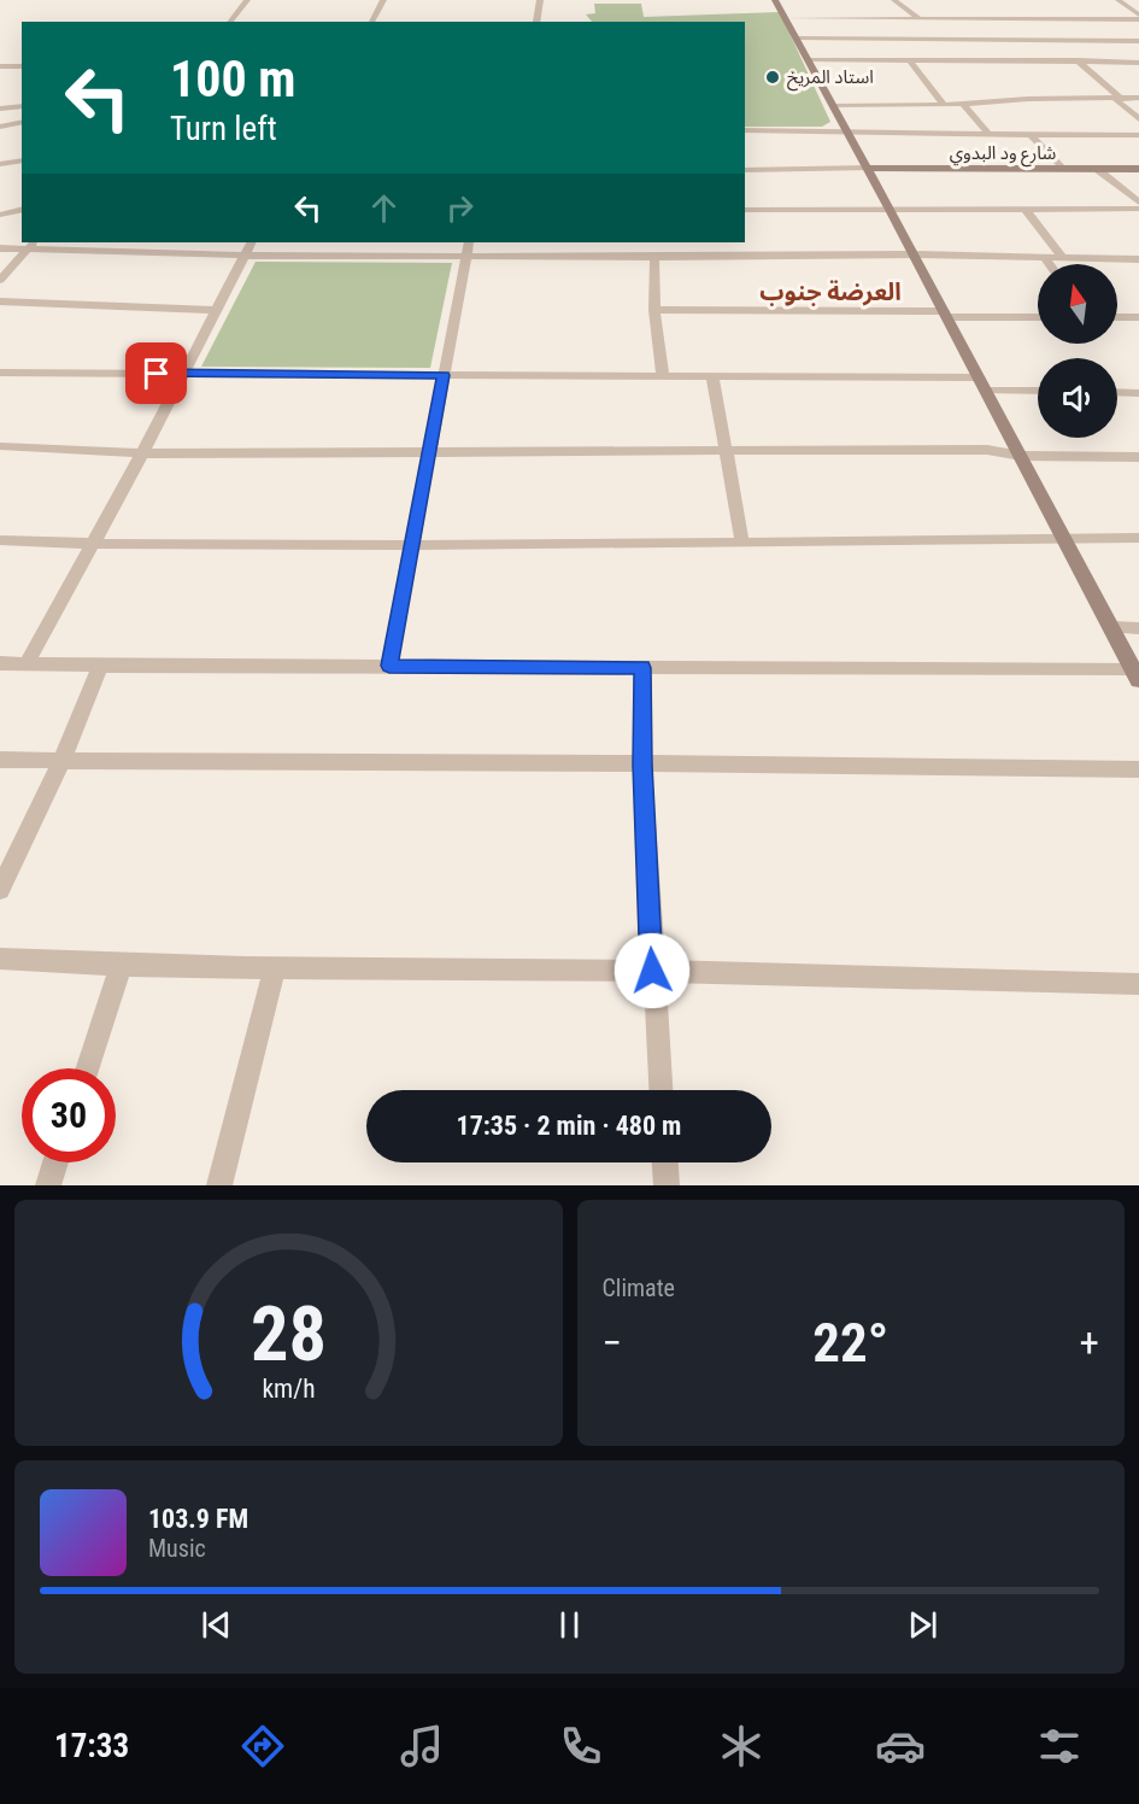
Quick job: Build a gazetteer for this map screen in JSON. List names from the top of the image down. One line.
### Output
{"streets":{"street":["شارع ود البدوي"]},"districts":["العرضة جنوب"],"places":["استاد المريخ"],"north":"top","page":{"turn":["100 m","Turn left"],"limit":"30","trip":"17:35 · 2 min · 480 m","tile":"Climate","heat":["−","22°","+"],"song":["103.9 FM","Music"],"tabs":"17:33","gauge":["28","km/h"]}}
